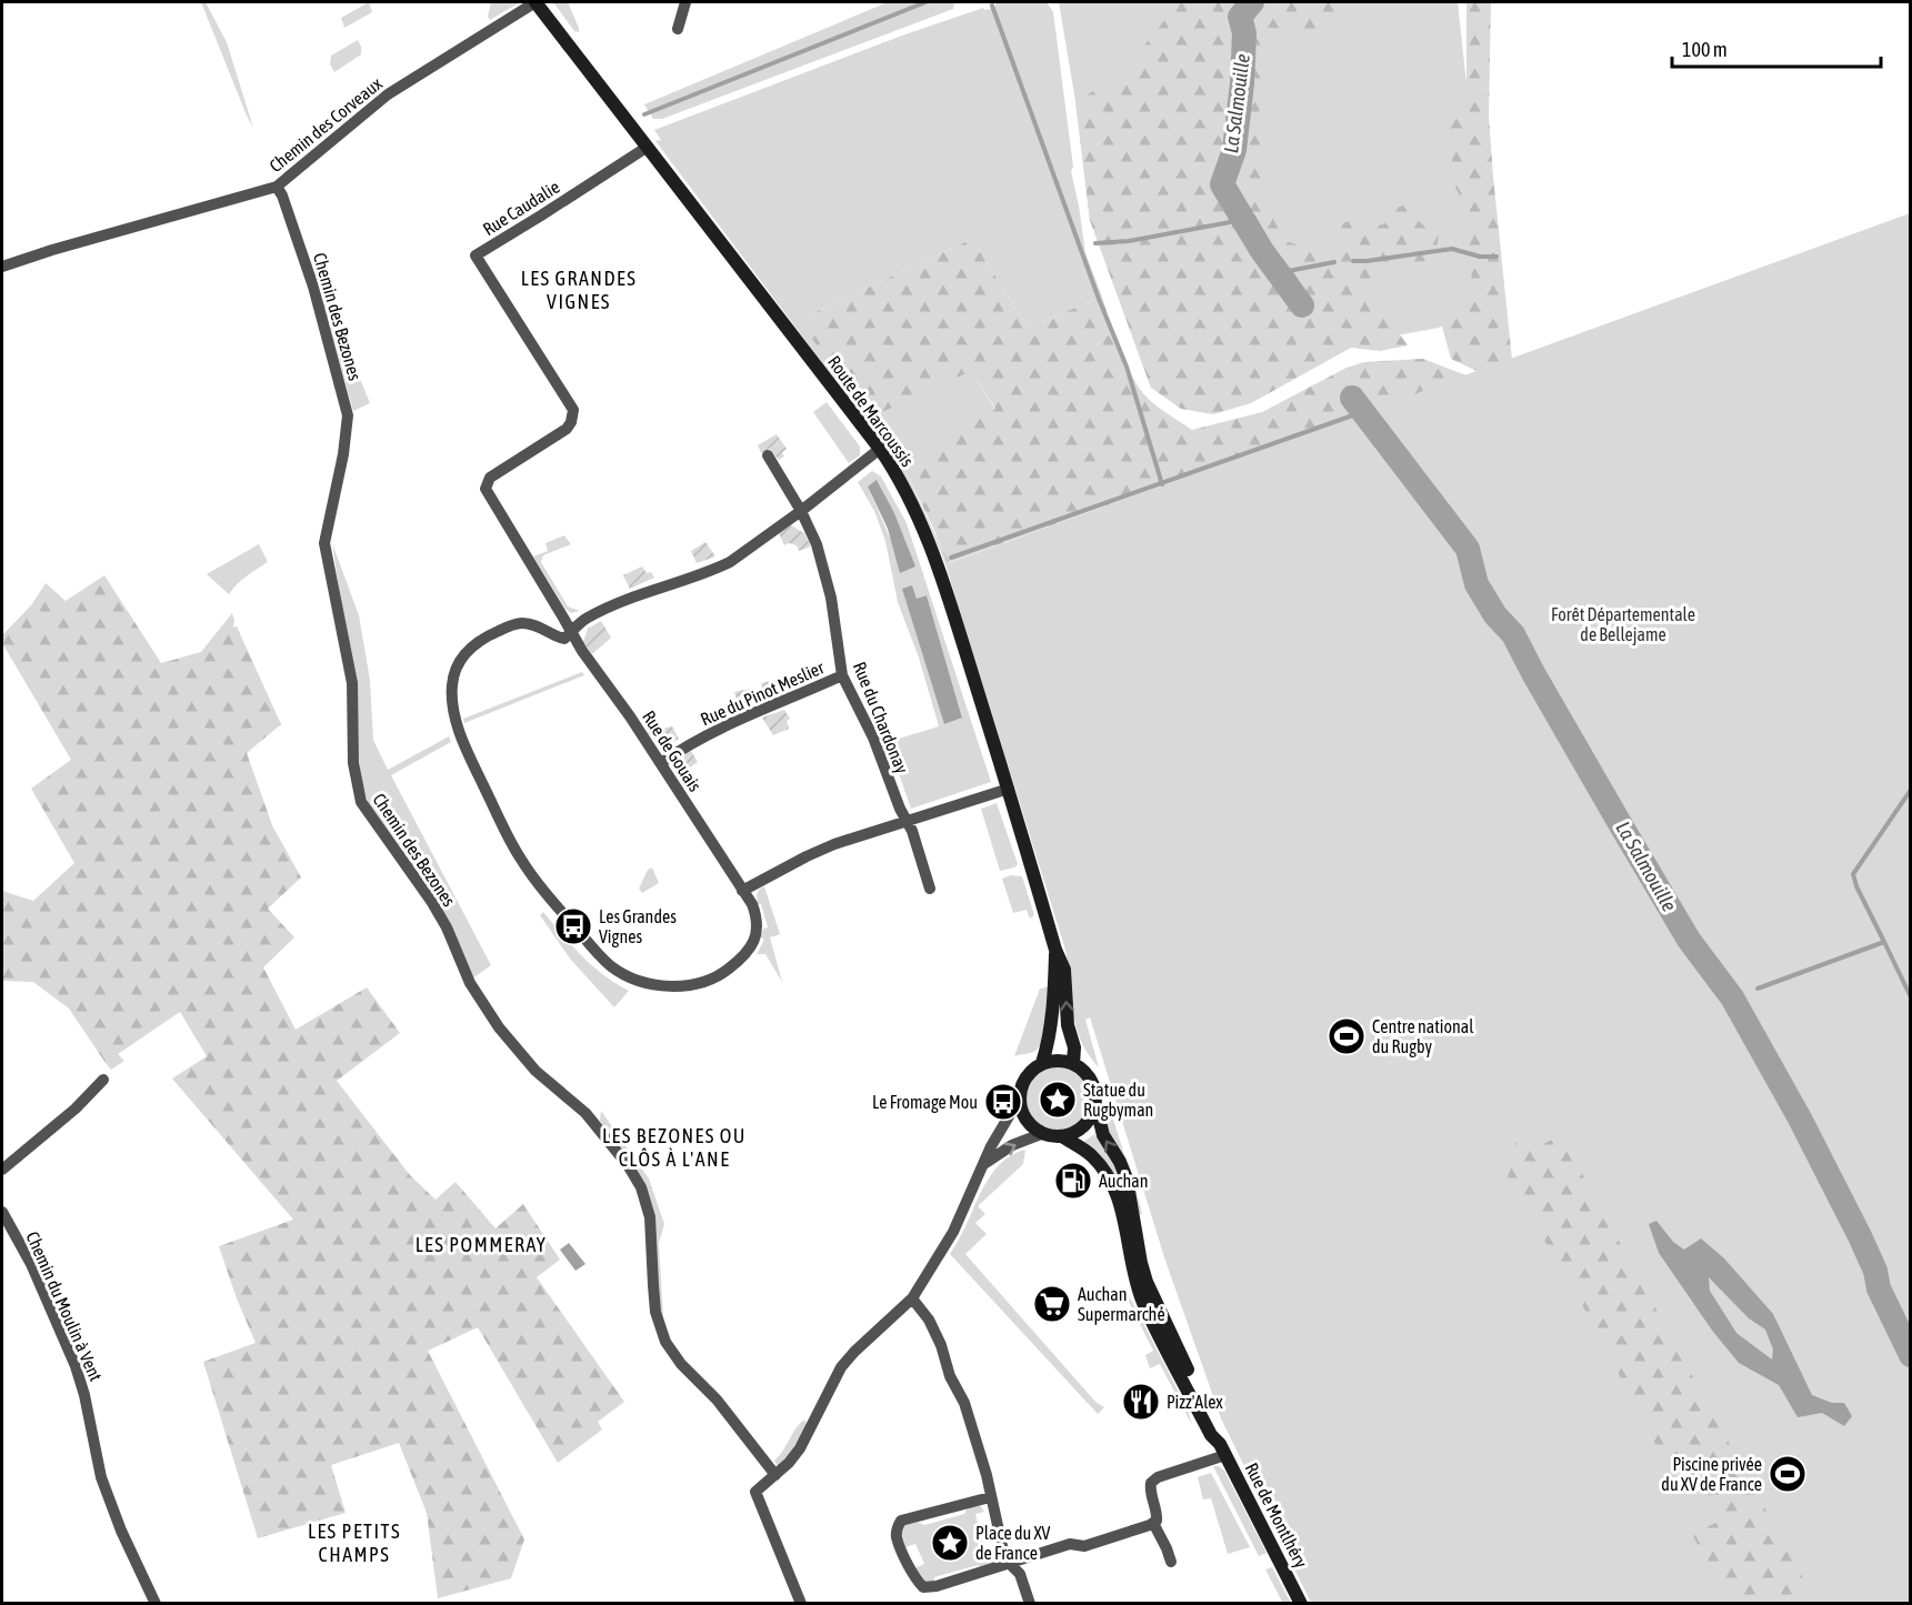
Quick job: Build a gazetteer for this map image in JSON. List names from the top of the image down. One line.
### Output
{"streets":{"main road":["Route de Marcoussis","Rue de Montlhéry"],"street":["Chemin des Corveaux","Rue Caudalie","Chemin des Bezones","Rue du Pinot Meslier","Rue du Chardonay","Rue de Gouais","Chemin du Moulin à Vent"]},"crossings":[["Chemin des Corveaux","Chemin des Bezones"],["Chemin des Corveaux","Route de Marcoussis"],["Rue Caudalie","Route de Marcoussis"],["Rue Caudalie","Rue de Gouais"],["Rue du Pinot Meslier","Rue du Chardonay"],["Rue du Pinot Meslier","Rue de Gouais"]],"districts":["LES GRANDES VIGNES","LES BEZONES OU CLÔS À L'ANE","LES POMMERAY","LES PETITS CHAMPS"],"water":["La Salmouille"],"parks":["Forêt Départementale de Bellejame"],"places":{"bus stop":["Les Grandes Vignes","Le Fromage Mou"],"sports":["Centre national du Rugby","Piscine privée du XV de France"],"place":["Statue du Rugbyman","Place du XV de France"],"fuel station":["Auchan"],"supermarket":["Auchan Supermarché"],"restaurant":["Pizz'Alex"]},"scale_bar":"100 m"}
